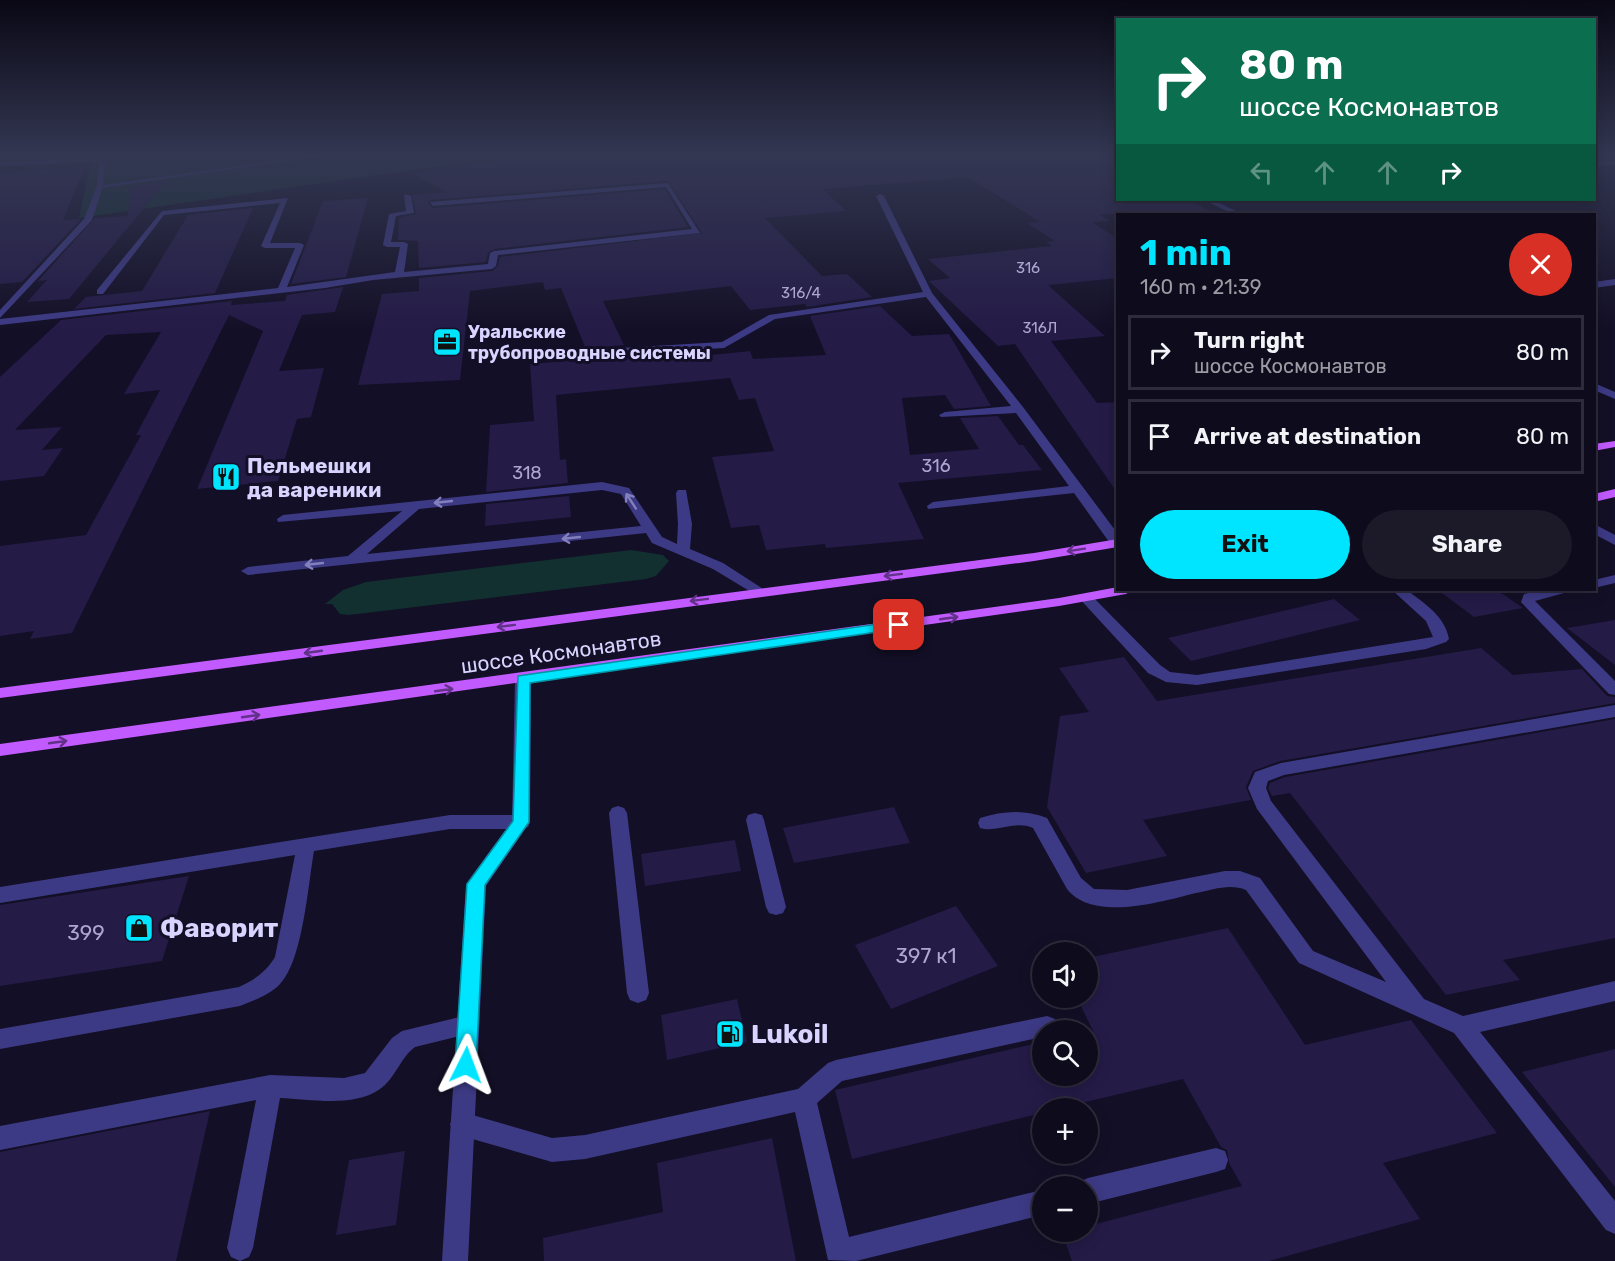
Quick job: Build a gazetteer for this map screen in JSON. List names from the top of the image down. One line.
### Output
{"streets":{"main road":["шоссе Космонавтов"]},"places":{"office":["Уральские трубопроводные системы"],"restaurant":["Пельмешки да вареники"],"shop":["Фаворит"],"fuel station":["Lukoil"]},"house_numbers":["316","316/4","316Л","316","318","399","397 к1"],"page":{"turn":["80 m","шоссе Космонавтов"],"heading":["1 min","160 m · 21:39"],"list":[{"name":"Turn right","note":"шоссе Космонавтов","value":"80 m"},{"name":"Arrive at destination","value":"80 m"}],"buttons":["Exit","Share"],"map_buttons":["+","−"]}}
